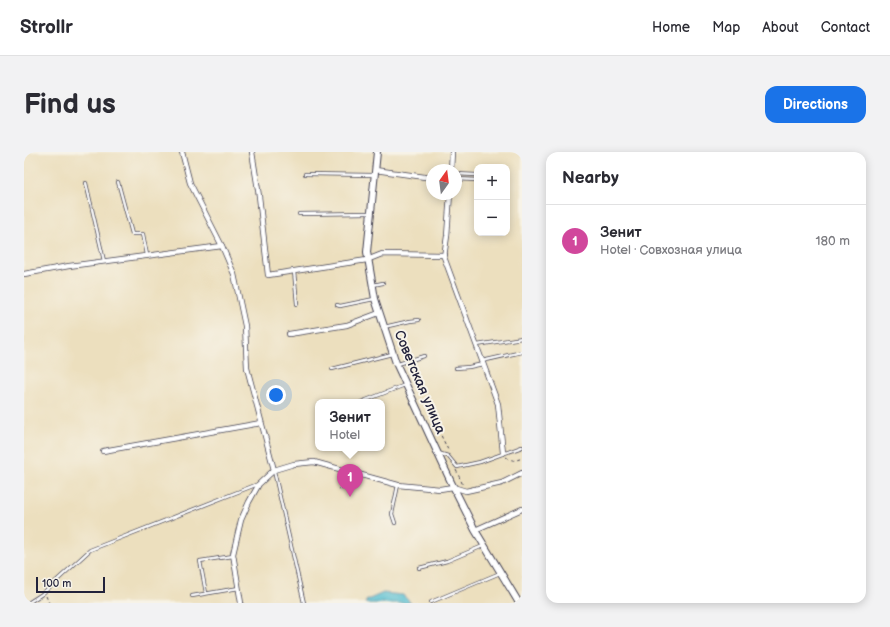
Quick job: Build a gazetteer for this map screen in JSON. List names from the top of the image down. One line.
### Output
{"streets":{"street":["Советская улица"]},"scale_bar":"100 m","north":"top","page":{"header":"Strollr","nav":["Home","Map","About","Contact"],"buttons":"Directions","title":"Find us","heading":"Nearby","map_buttons":["+","−"],"list":[{"mark":"1","name":"Зенит","note":"Hotel · Совхозная улица","value":"180 m"}],"popup":["Зенит","Hotel"],"pins":"1","scale":"100 m"}}
